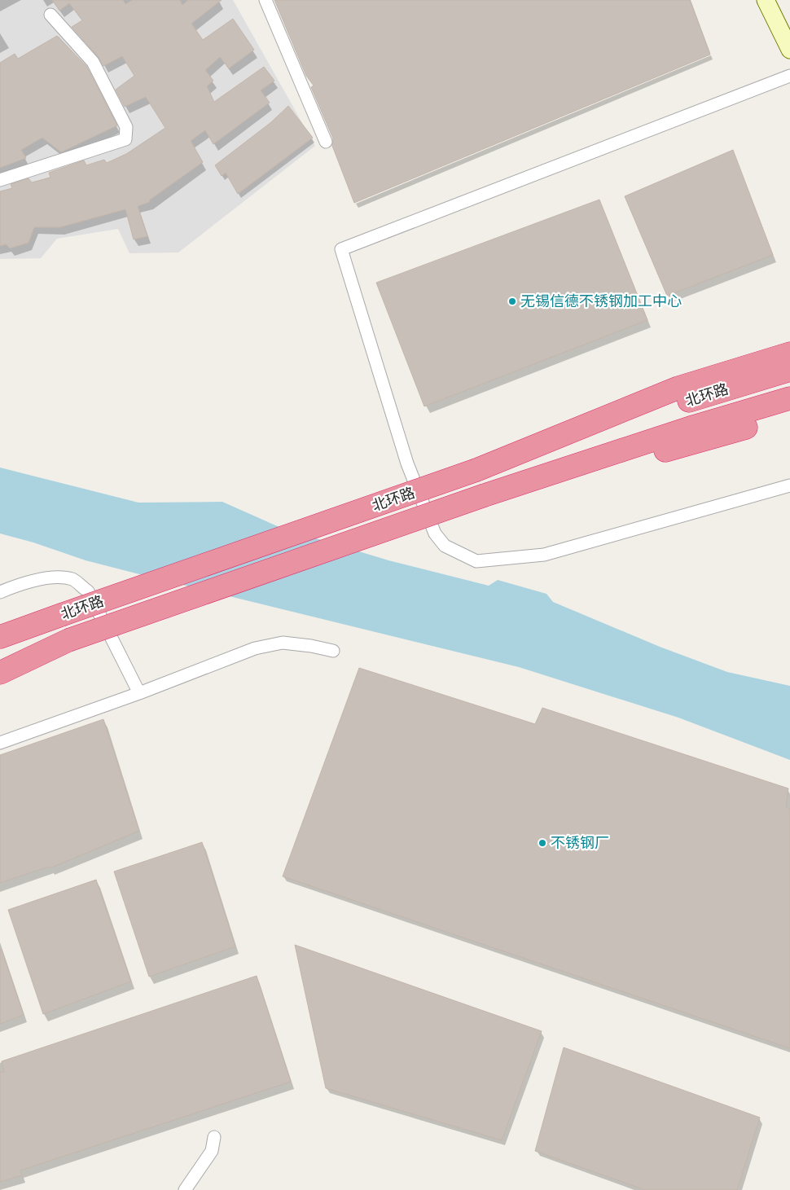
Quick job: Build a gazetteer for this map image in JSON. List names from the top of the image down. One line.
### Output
{"streets":{"highway":["北环路"]},"places":["无锡信德不锈钢加工中心","不锈钢厂"]}
